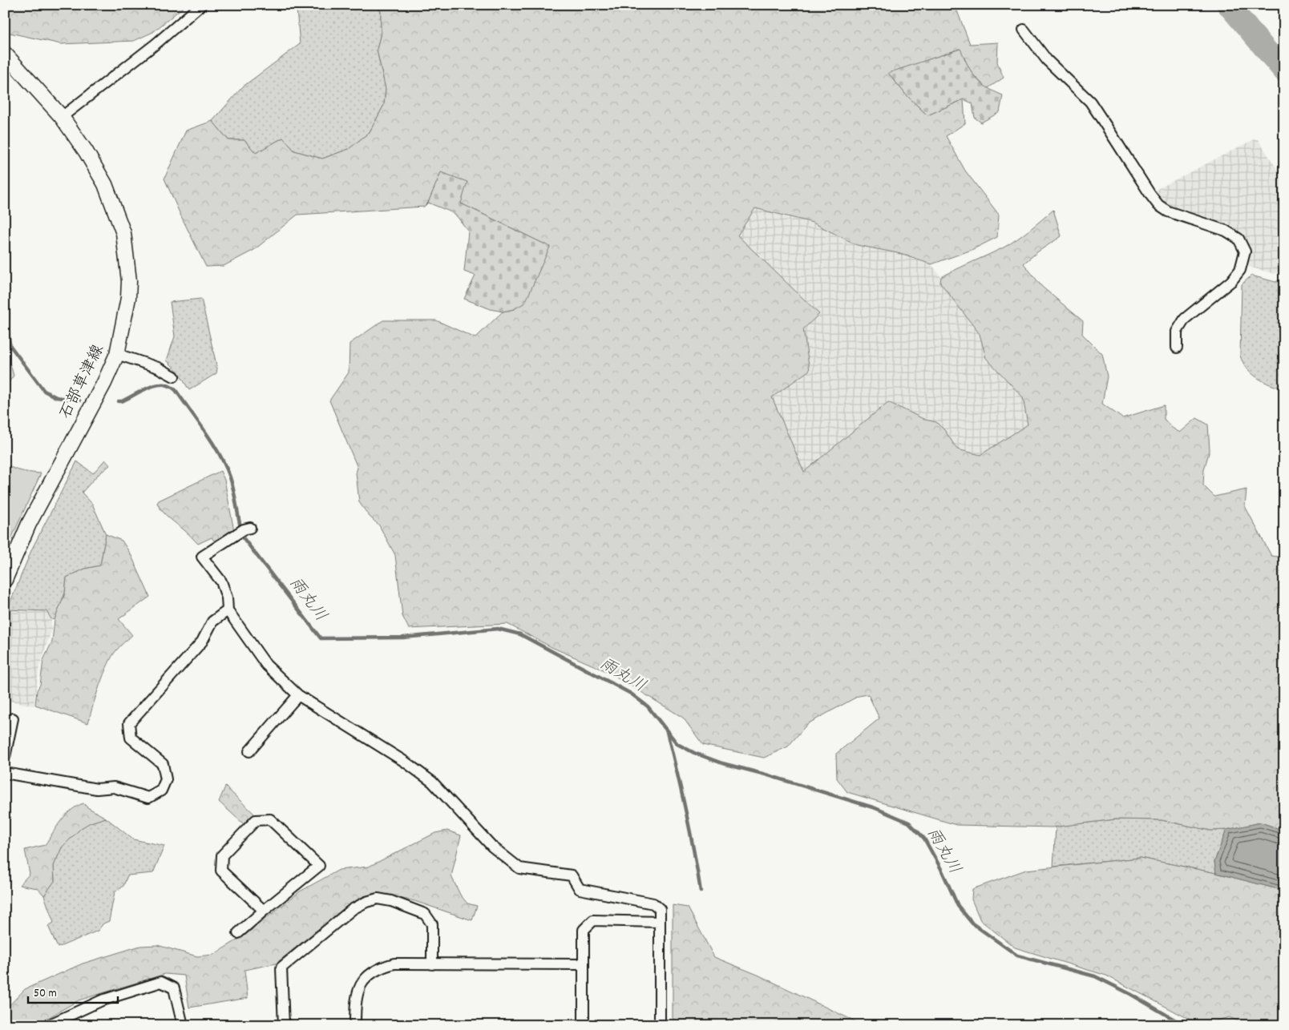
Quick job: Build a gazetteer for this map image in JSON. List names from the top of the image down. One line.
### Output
{"streets":{"main road":["石部草津線"]},"water":["雨丸川"],"scale_bar":"50 m"}
